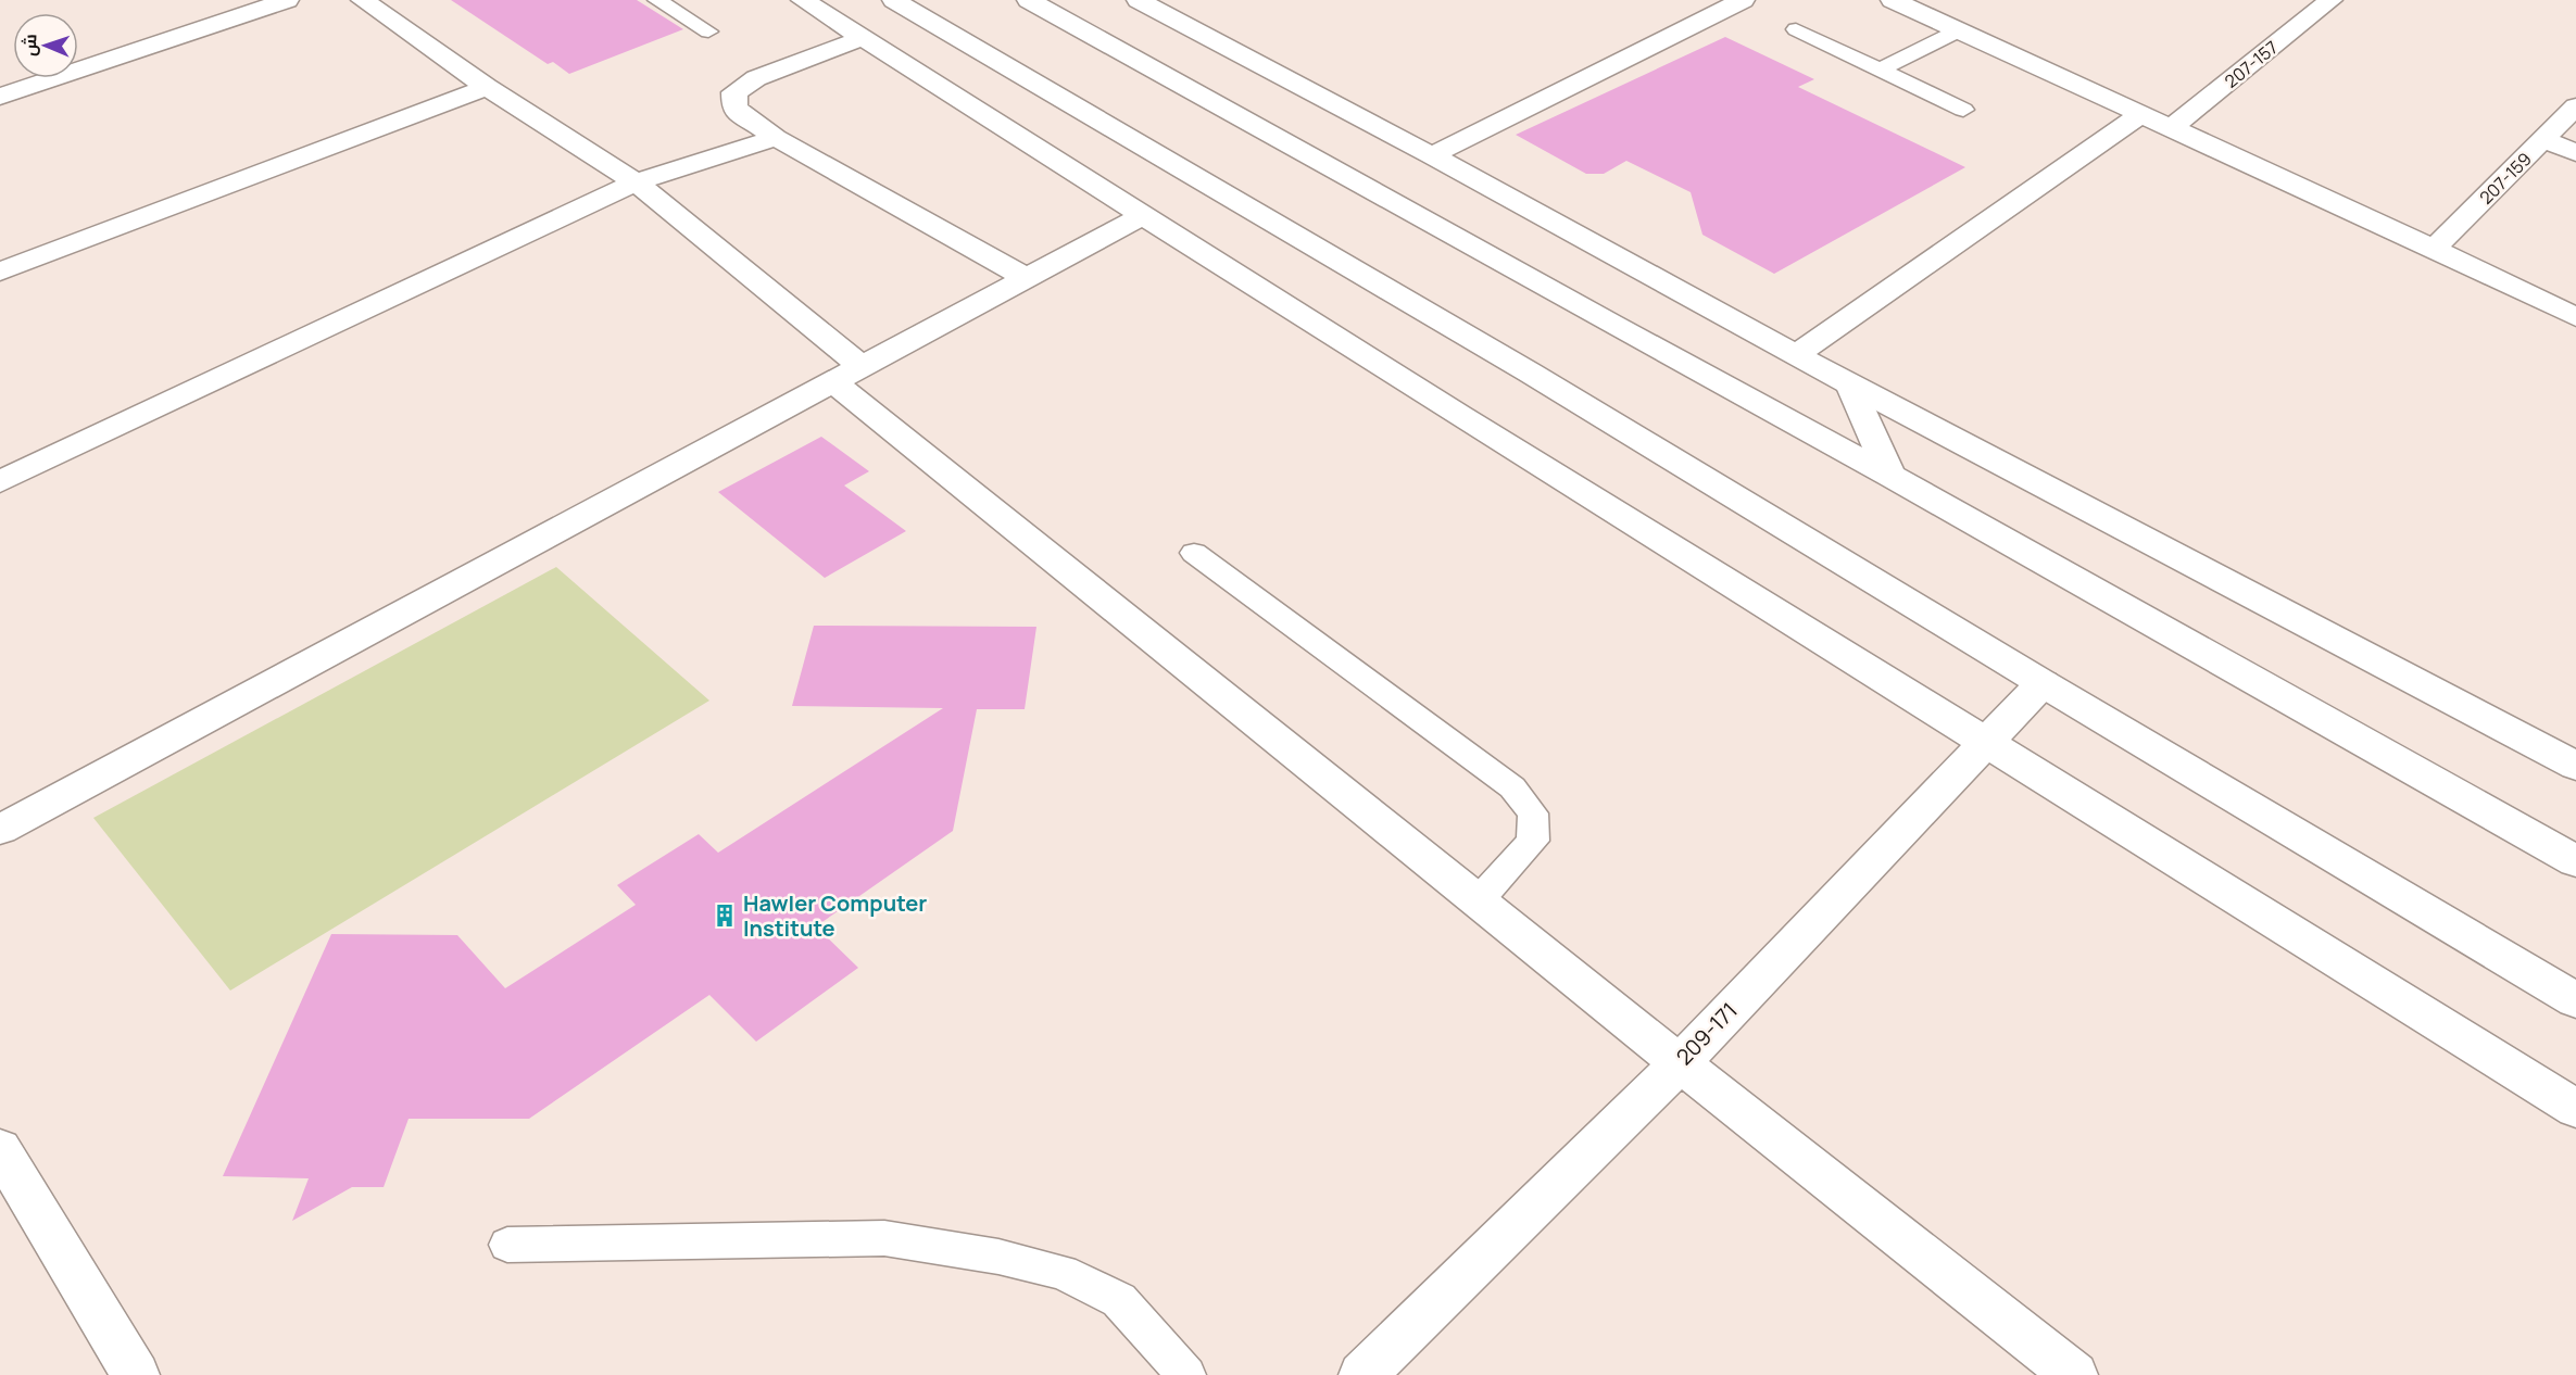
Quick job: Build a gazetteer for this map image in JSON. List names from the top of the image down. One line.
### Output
{"streets":{"street":["207-157","207-159","209-171"]},"places":{"building":["Hawler Computer Institute"]},"north":"left"}
